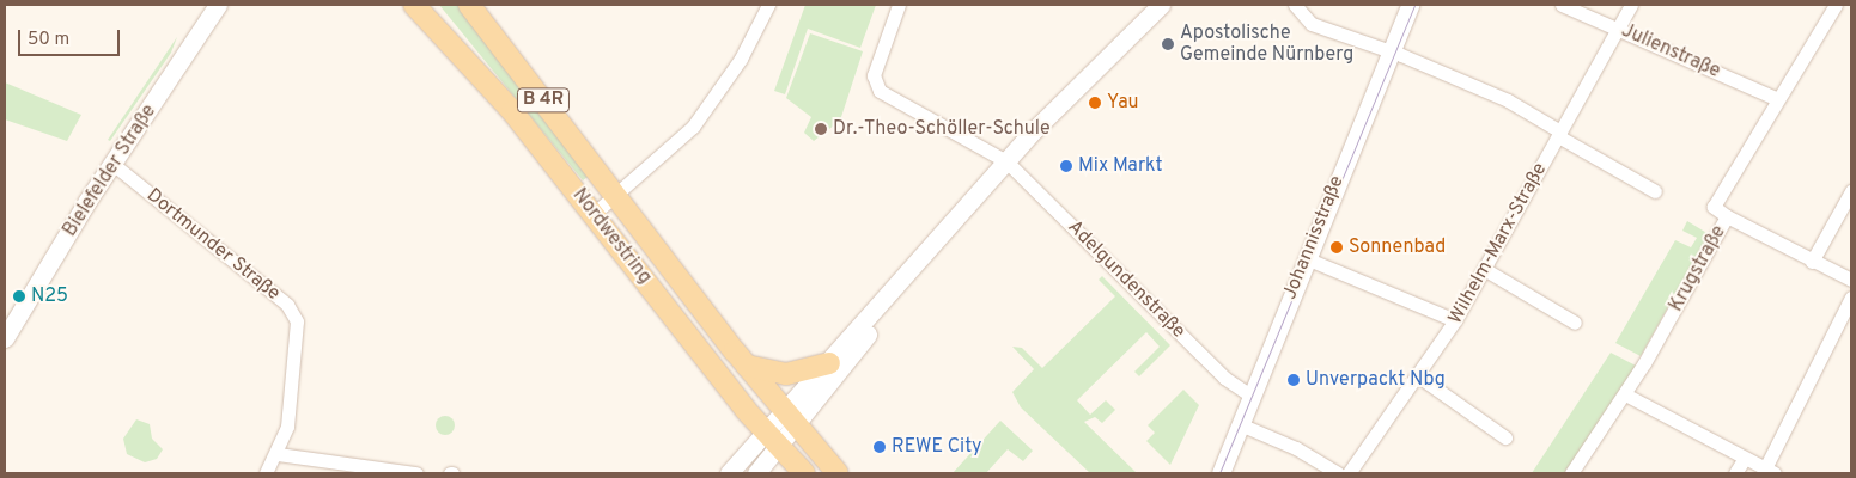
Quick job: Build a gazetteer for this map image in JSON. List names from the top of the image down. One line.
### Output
{"streets":{"main road":["B 4R","Nordwestring"],"street":["Julienstraße","Bielefelder Straße","Johannisstraße","Wilhelm-Marx-Straße","Dortmunder Straße","Krugstraße","Adelgundenstraße"]},"crossings":[["Julienstraße","Wilhelm-Marx-Straße"],["Julienstraße","Krugstraße"],["Bielefelder Straße","Dortmunder Straße"],["Johannisstraße","Adelgundenstraße"]],"places":["Apostolische Gemeinde Nürnberg","Yau","Dr.-Theo-Schöller-Schule","Mix Markt","Sonnenbad","N25","Unverpackt Nbg","REWE City"],"scale_bar":"50 m"}
